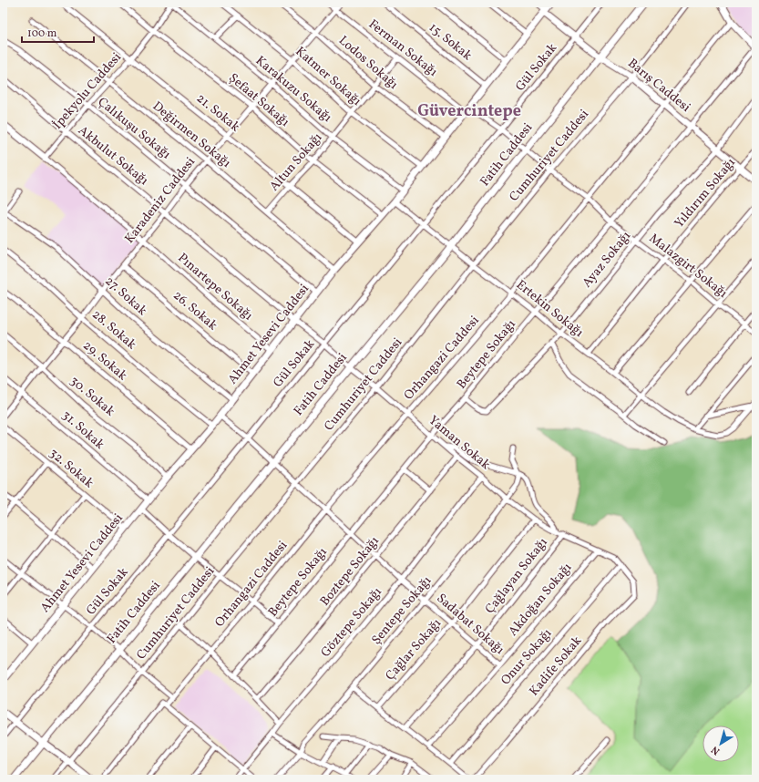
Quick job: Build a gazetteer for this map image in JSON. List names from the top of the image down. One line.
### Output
{"streets":{"main road":["Barış Caddesi","Fatih Caddesi","Ahmet Yesevi Caddesi"],"street":["15. Sokak","Ferman Sokağı","Lodos Sokağı","Gül Sokak","Katmer Sokağı","Karakuzu Sokağı","İpekyolu Caddesi","Şefaat Sokağı","21. Sokak","Çalıkuşu Sokağı","Değirmen Sokağı","Akbulut Sokağı","Cumhuriyet Caddesi","Altun Sokağı","Yıldırım Sokağı","Karadeniz Caddesi","Ayaz Sokağı","Malazgirt Sokağı","Pınartepe Sokağı","27. Sokak","Ertekin Sokağı","26. Sokak","28. Sokak","Beytepe Sokağı","Orhangazi Caddesi","29. Sokak","30. Sokak","31. Sokak","Yaman Sokak","32. Sokak","Boztepe Sokağı","Çağlayan Sokağı","Akdoğan Sokağı","Şentepe Sokağı","Göztepe Sokağı","Sadabat Sokağı","Çağlar Sokağı","Onur Sokağı","Kadife Sokak"]},"crossings":[["15. Sokak","Ahmet Yesevi Caddesi"],["Ferman Sokağı","Altun Sokağı"],["Ferman Sokağı","Karadeniz Caddesi"],["Ferman Sokağı","Malazgirt Sokağı"],["Ferman Sokağı","Ahmet Yesevi Caddesi"],["Lodos Sokağı","Altun Sokağı"],["Lodos Sokağı","Karadeniz Caddesi"],["Lodos Sokağı","Ahmet Yesevi Caddesi"],["Gül Sokak","Barış Caddesi"],["Gül Sokak","Malazgirt Sokağı"],["Gül Sokak","Ertekin Sokağı"],["Gül Sokak","Yaman Sokak"],["Gül Sokak","Sadabat Sokağı"],["Katmer Sokağı","Altun Sokağı"],["Katmer Sokağı","Karadeniz Caddesi"],["Katmer Sokağı","Ahmet Yesevi Caddesi"],["Barış Caddesi","Fatih Caddesi"],["Barış Caddesi","Cumhuriyet Caddesi"],["Barış Caddesi","Yıldırım Sokağı"],["Barış Caddesi","Ayaz Sokağı"],["Barış Caddesi","Ahmet Yesevi Caddesi"],["Barış Caddesi","Beytepe Sokağı"],["Barış Caddesi","Orhangazi Caddesi"],["Karakuzu Sokağı","İpekyolu Caddesi"],["Karakuzu Sokağı","Altun Sokağı"],["Karakuzu Sokağı","Karadeniz Caddesi"],["Karakuzu Sokağı","Ahmet Yesevi Caddesi"],["İpekyolu Caddesi","Şefaat Sokağı"],["İpekyolu Caddesi","21. Sokak"],["İpekyolu Caddesi","Çalıkuşu Sokağı"],["İpekyolu Caddesi","Değirmen Sokağı"],["İpekyolu Caddesi","Akbulut Sokağı"],["İpekyolu Caddesi","Pınartepe Sokağı"],["Şefaat Sokağı","Altun Sokağı"],["Şefaat Sokağı","Karadeniz Caddesi"],["Şefaat Sokağı","Ahmet Yesevi Caddesi"],["21. Sokak","Altun Sokağı"],["21. Sokak","Karadeniz Caddesi"],["21. Sokak","Ahmet Yesevi Caddesi"],["Çalıkuşu Sokağı","Karadeniz Caddesi"],["Çalıkuşu Sokağı","Ahmet Yesevi Caddesi"],["Değirmen Sokağı","Altun Sokağı"],["Değirmen Sokağı","Karadeniz Caddesi"],["Değirmen Sokağı","Ahmet Yesevi Caddesi"],["Fatih Caddesi","Malazgirt Sokağı"],["Fatih Caddesi","Ertekin Sokağı"],["Fatih Caddesi","Yaman Sokak"],["Fatih Caddesi","Sadabat Sokağı"],["Akbulut Sokağı","Karadeniz Caddesi"],["Akbulut Sokağı","Ahmet Yesevi Caddesi"],["Akbulut Sokağı","Yaman Sokak"],["Cumhuriyet Caddesi","Malazgirt Sokağı"],["Cumhuriyet Caddesi","Ertekin Sokağı"],["Cumhuriyet Caddesi","Yaman Sokak"],["Cumhuriyet Caddesi","Sadabat Sokağı"],["Yıldırım Sokağı","Malazgirt Sokağı"],["Yıldırım Sokağı","Ertekin Sokağı"],["Karadeniz Caddesi","Pınartepe Sokağı"],["Karadeniz Caddesi","27. Sokak"],["Karadeniz Caddesi","26. Sokak"],["Karadeniz Caddesi","28. Sokak"],["Karadeniz Caddesi","29. Sokak"],["Karadeniz Caddesi","30. Sokak"],["Karadeniz Caddesi","31. Sokak"],["Ayaz Sokağı","Malazgirt Sokağı"],["Ayaz Sokağı","Ertekin Sokağı"],["Ayaz Sokağı","Beytepe Sokağı"],["Malazgirt Sokağı","Ahmet Yesevi Caddesi"],["Malazgirt Sokağı","Beytepe Sokağı"],["Malazgirt Sokağı","Orhangazi Caddesi"],["Pınartepe Sokağı","Ahmet Yesevi Caddesi"],["27. Sokak","Ahmet Yesevi Caddesi"],["Ertekin Sokağı","Ahmet Yesevi Caddesi"],["Ertekin Sokağı","Beytepe Sokağı"],["Ertekin Sokağı","Orhangazi Caddesi"],["26. Sokak","Ahmet Yesevi Caddesi"],["28. Sokak","Ahmet Yesevi Caddesi"],["Ahmet Yesevi Caddesi","29. Sokak"],["Ahmet Yesevi Caddesi","30. Sokak"],["Ahmet Yesevi Caddesi","31. Sokak"],["Ahmet Yesevi Caddesi","Yaman Sokak"],["Ahmet Yesevi Caddesi","32. Sokak"],["Ahmet Yesevi Caddesi","Sadabat Sokağı"],["Beytepe Sokağı","Yaman Sokak"],["Beytepe Sokağı","Sadabat Sokağı"],["Orhangazi Caddesi","Yaman Sokak"],["Orhangazi Caddesi","Sadabat Sokağı"],["Yaman Sokak","Boztepe Sokağı"],["Yaman Sokak","Çağlayan Sokağı"],["Yaman Sokak","Akdoğan Sokağı"],["Yaman Sokak","Şentepe Sokağı"],["Yaman Sokak","Göztepe Sokağı"],["Yaman Sokak","Çağlar Sokağı"],["Yaman Sokak","Onur Sokağı"],["Yaman Sokak","Kadife Sokak"],["Boztepe Sokağı","Sadabat Sokağı"],["Çağlayan Sokağı","Sadabat Sokağı"],["Akdoğan Sokağı","Sadabat Sokağı"],["Şentepe Sokağı","Sadabat Sokağı"],["Göztepe Sokağı","Sadabat Sokağı"],["Sadabat Sokağı","Çağlar Sokağı"],["Onur Sokağı","Kadife Sokak"]],"districts":["Güvercintepe"],"scale_bar":"100 m","north":"bottom left"}
